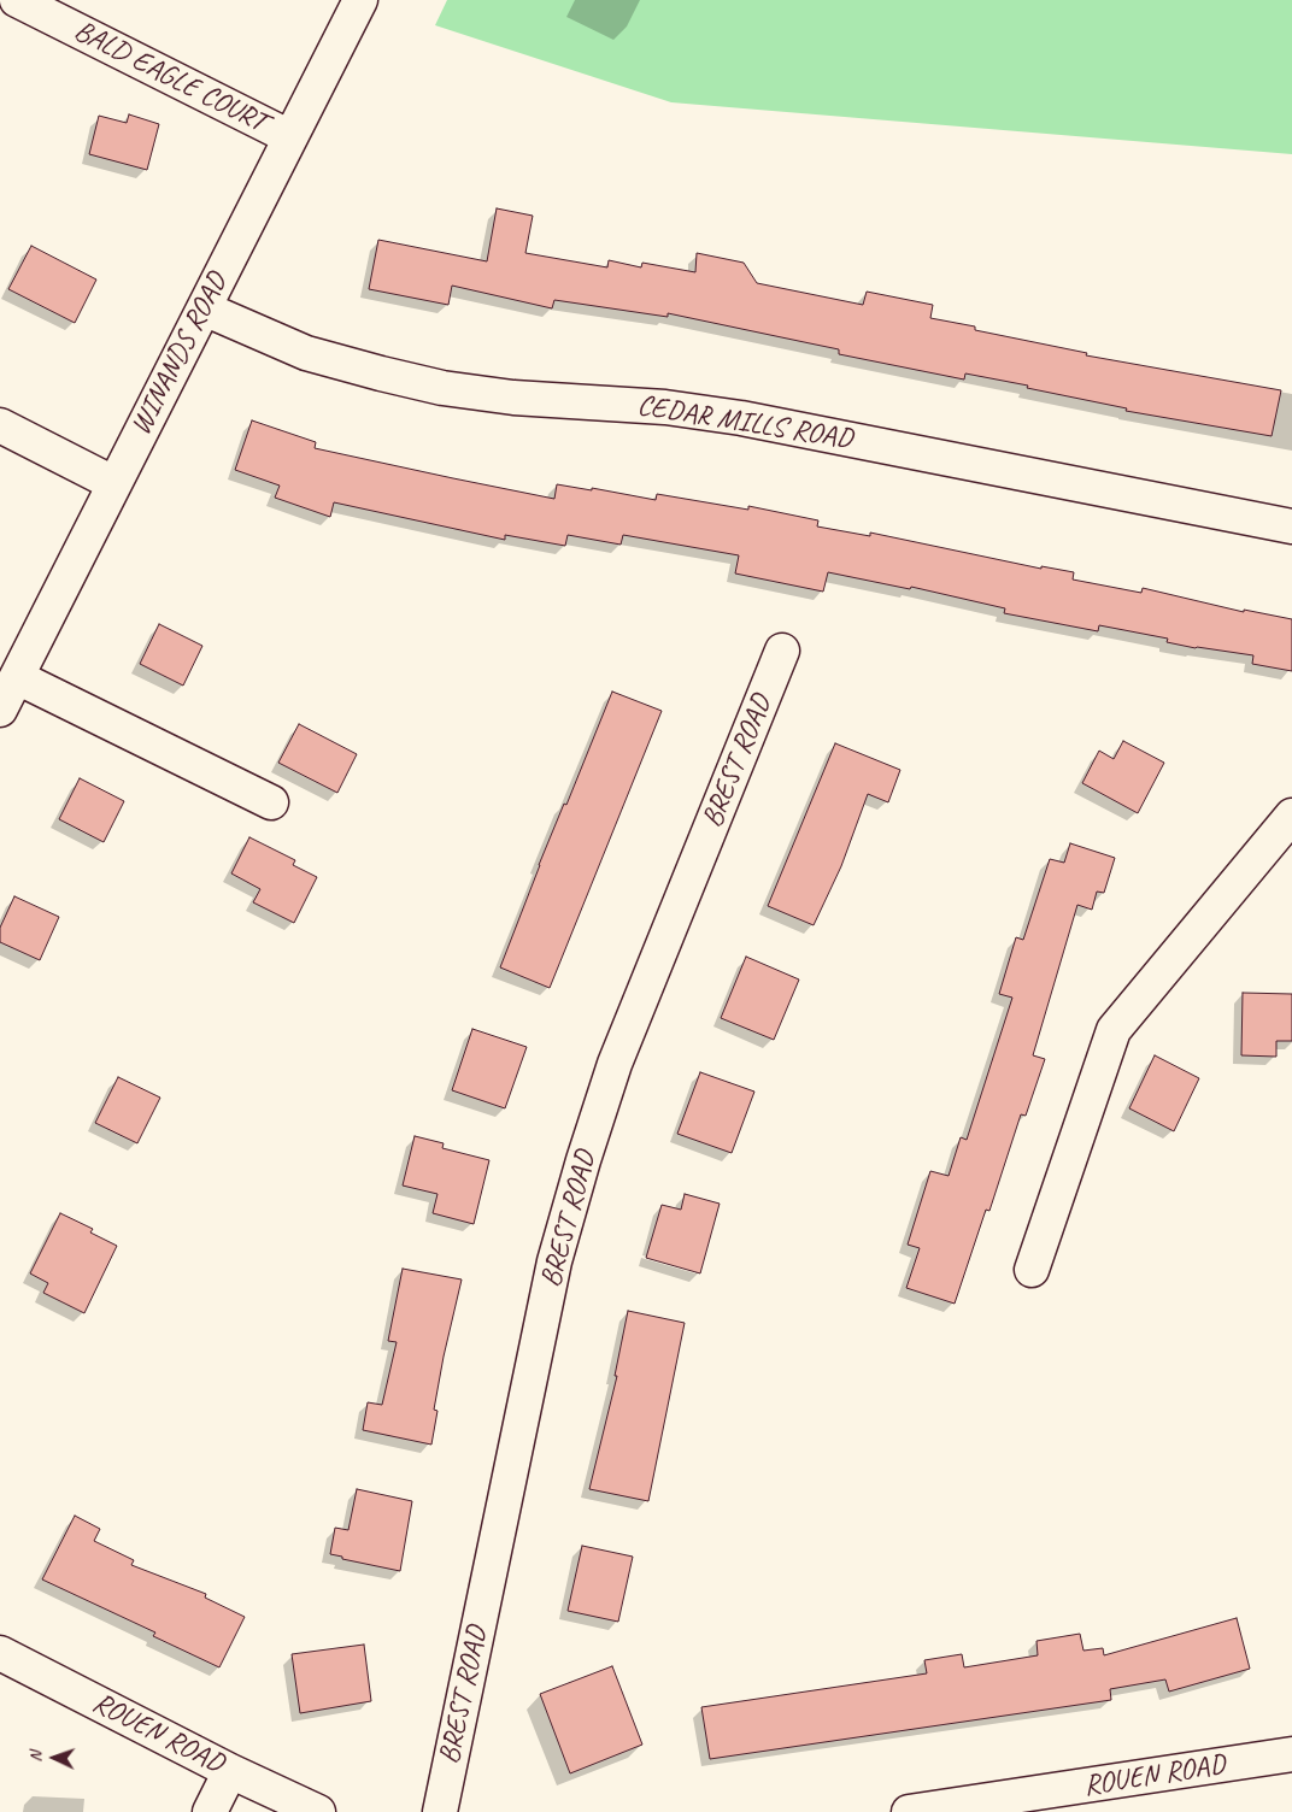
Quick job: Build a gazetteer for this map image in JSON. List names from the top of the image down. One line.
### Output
{"streets":{"street":["BALD EAGLE COURT","WINANDS ROAD","CEDAR MILLS ROAD","BREST ROAD","ROUEN ROAD"]},"crossings":[["BALD EAGLE COURT","WINANDS ROAD"],["WINANDS ROAD","CEDAR MILLS ROAD"]],"north":"left"}
